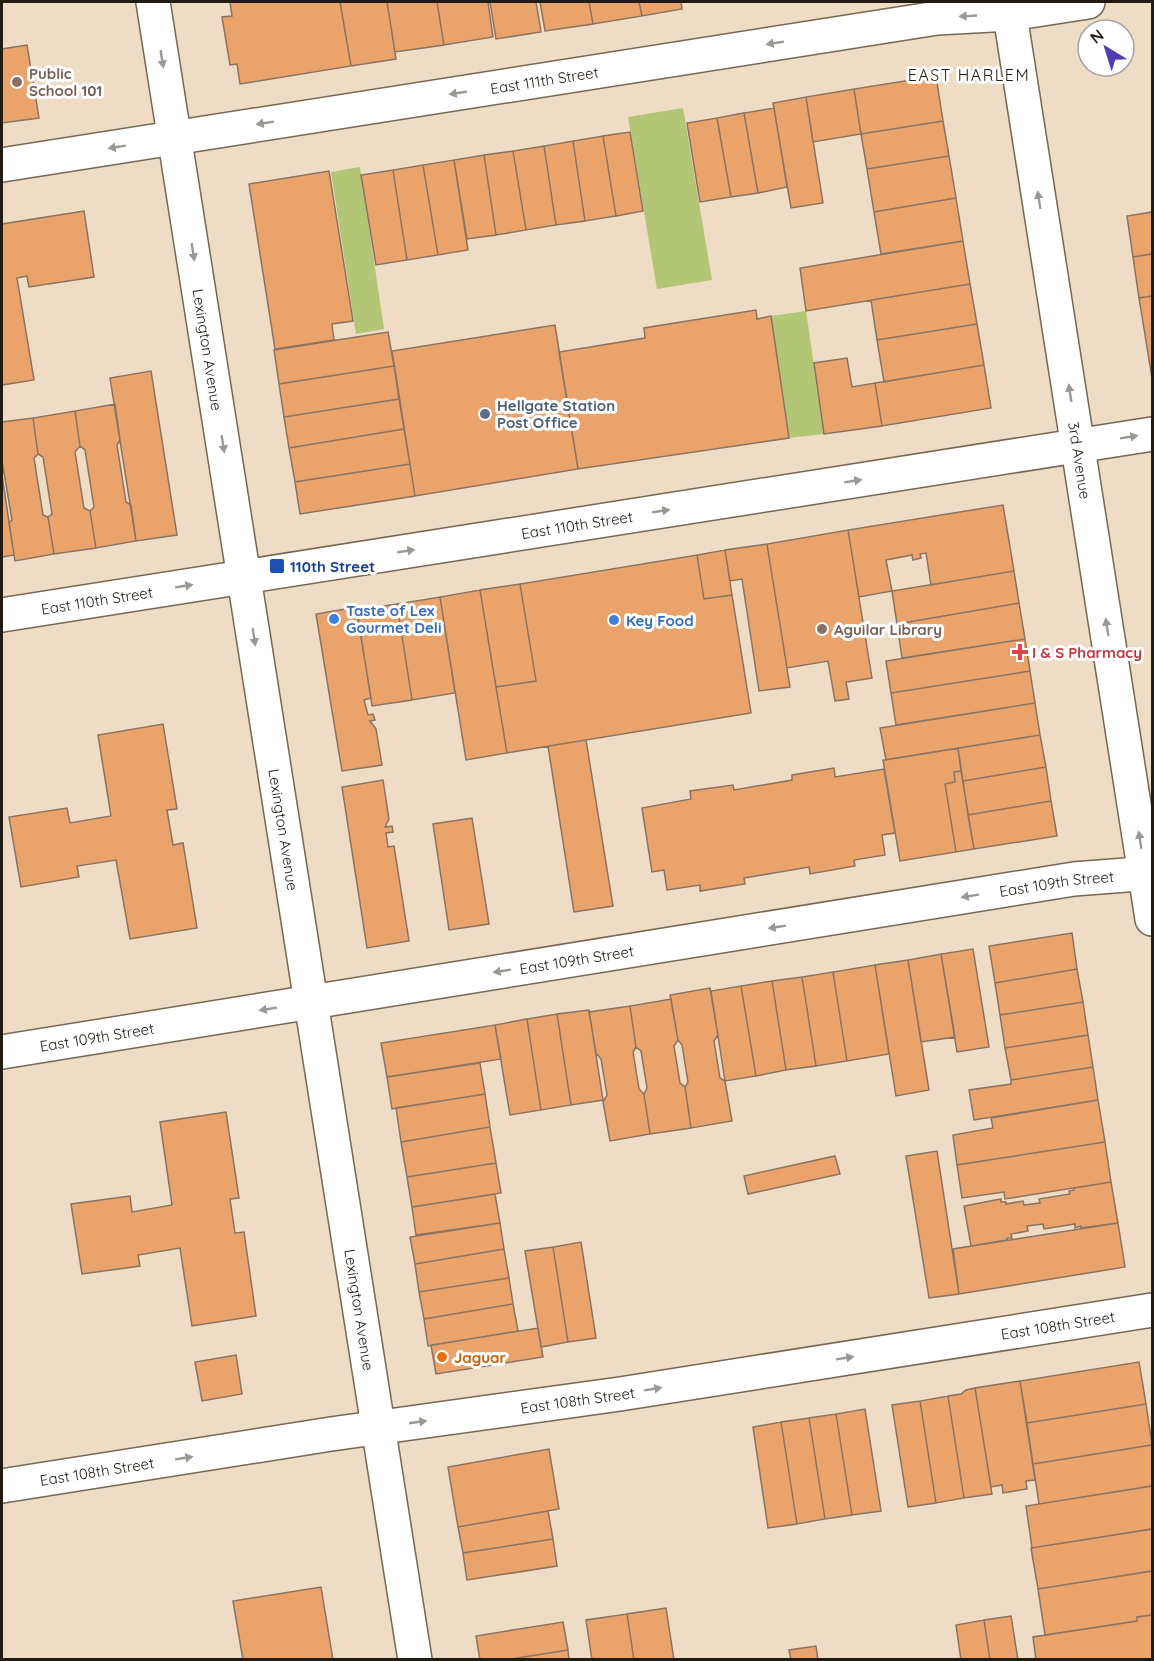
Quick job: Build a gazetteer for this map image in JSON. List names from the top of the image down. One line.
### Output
{"streets":{"street":["East 111th Street","Lexington Avenue","3rd Avenue","East 110th Street","East 109th Street","East 108th Street"]},"crossings":[["East 111th Street","Lexington Avenue"],["East 111th Street","3rd Avenue"],["Lexington Avenue","East 110th Street"],["Lexington Avenue","East 109th Street"],["Lexington Avenue","East 108th Street"],["3rd Avenue","East 110th Street"],["3rd Avenue","East 109th Street"]],"one_way":["East 111th Street","Lexington Avenue","3rd Avenue","East 110th Street","East 109th Street","East 108th Street"],"districts":["EAST HARLEM"],"places":{"other":["Public School 101","Hellgate Station Post Office","Taste of Lex Gourmet Deli","Key Food","Aguilar Library","Jaguar"],"transit":["110th Street"],"health":["I & S Pharmacy"]},"north":"top left"}
